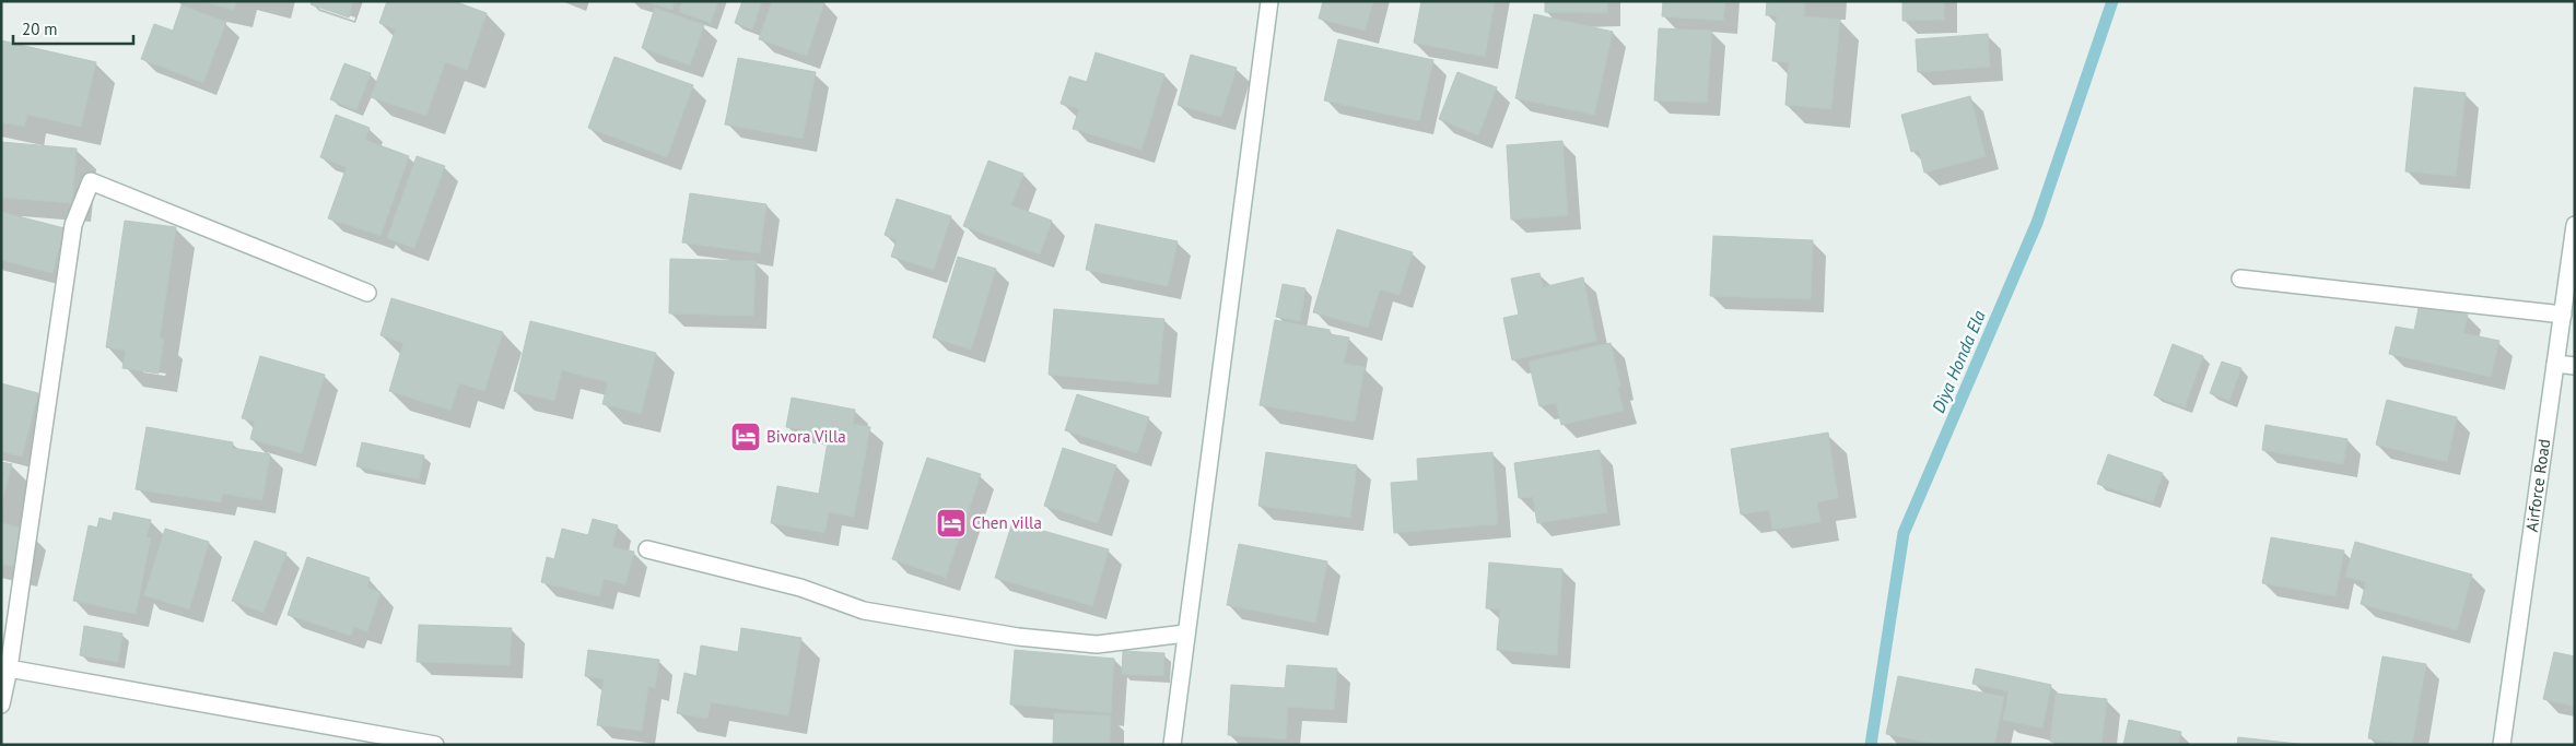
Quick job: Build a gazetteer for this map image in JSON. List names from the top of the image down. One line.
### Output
{"streets":{"street":["Airforce Road"]},"water":["Diya Honda Ela"],"places":{"hotel":["Bivora Villa","Chen villa"]},"scale_bar":"20 m"}
